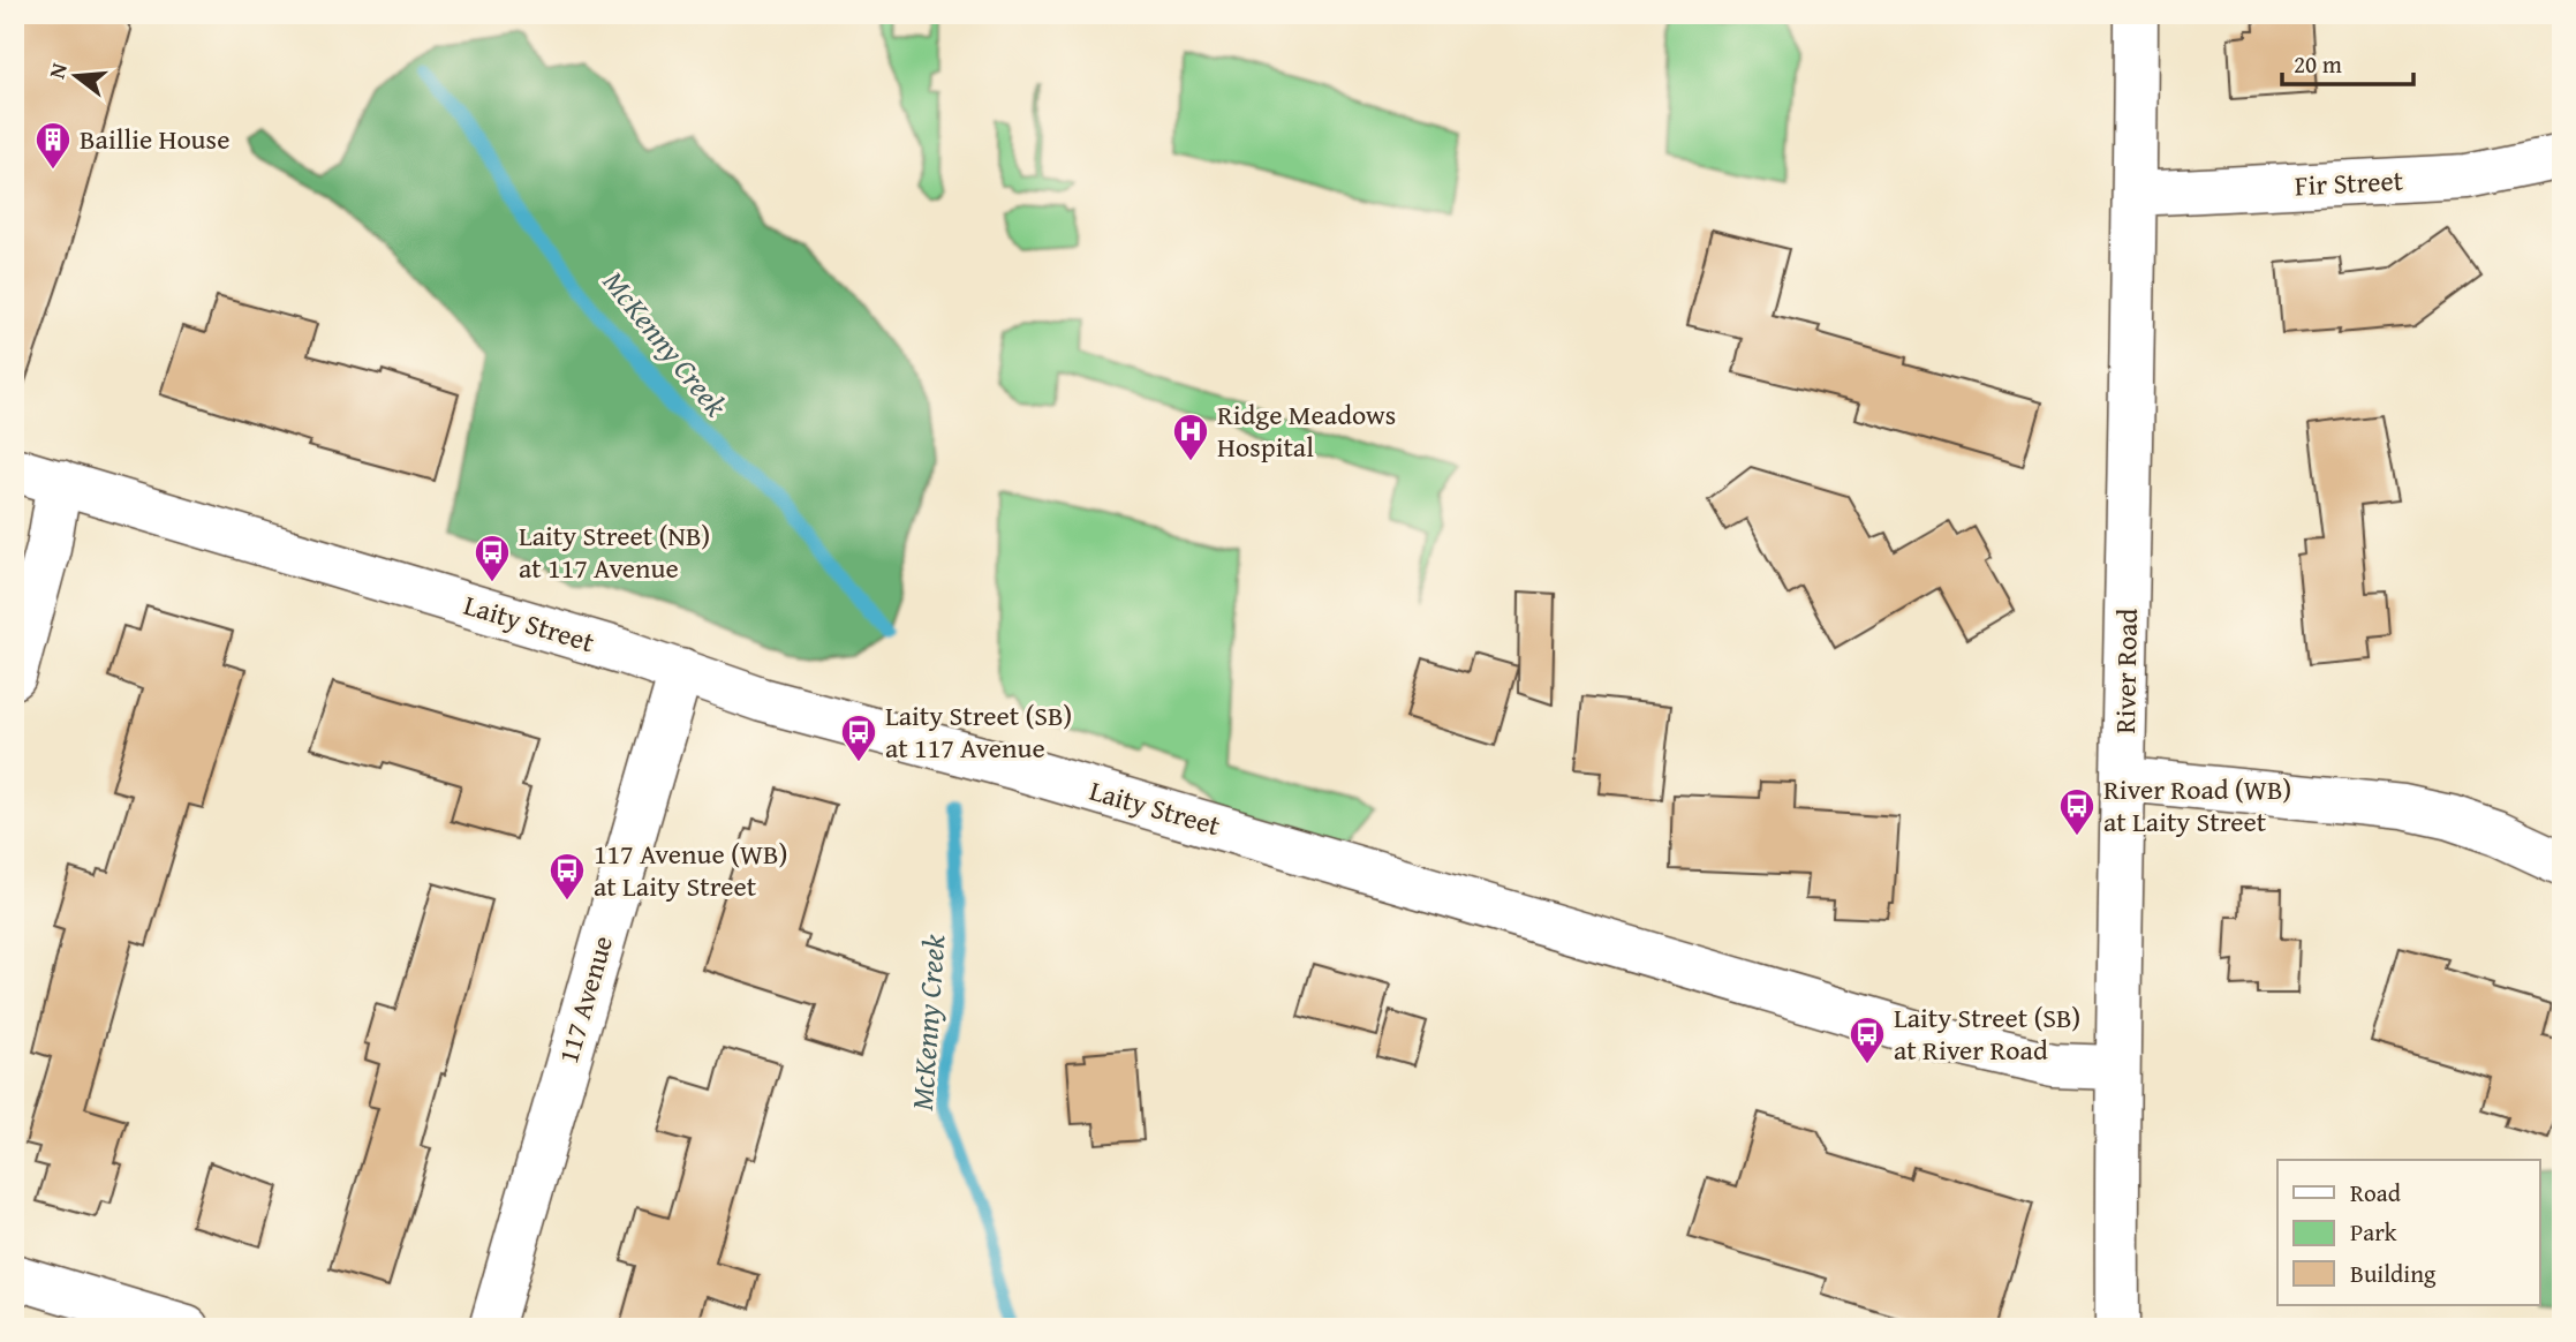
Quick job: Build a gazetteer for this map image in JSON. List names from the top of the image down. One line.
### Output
{"streets":{"street":["Fir Street","Laity Street","River Road","117 Avenue"]},"crossings":[["Fir Street","River Road"],["Laity Street","River Road"],["Laity Street","117 Avenue"]],"water":["McKenny Creek"],"places":{"building":["Baillie House"],"hospital":["Ridge Meadows Hospital"],"bus stop":["Laity Street (NB) at 117 Avenue","Laity Street (SB) at 117 Avenue","River Road (WB) at Laity Street","117 Avenue (WB) at Laity Street","Laity Street (SB) at River Road"]},"legend":["Road","Park","Building"],"scale_bar":"20 m","north":"left"}
